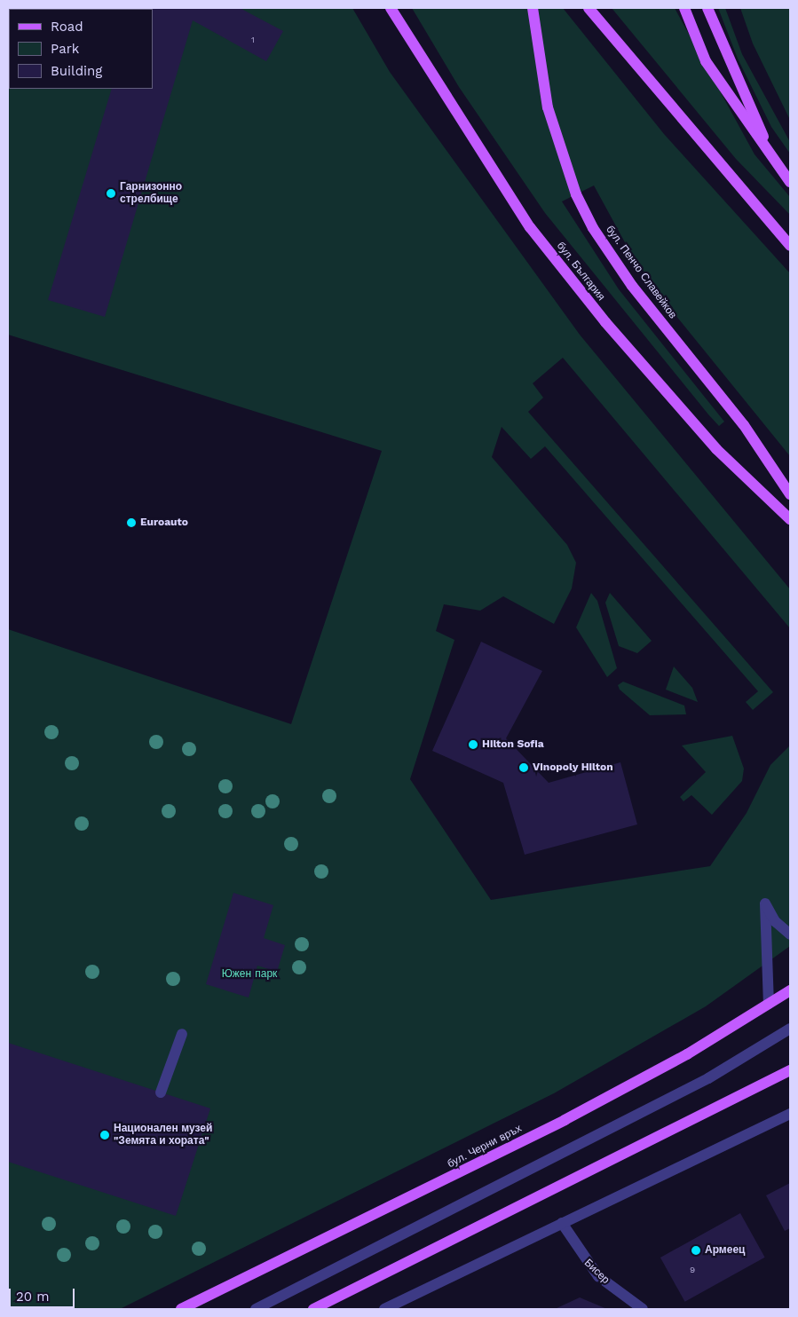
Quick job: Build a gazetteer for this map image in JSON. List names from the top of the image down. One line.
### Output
{"streets":{"main road":["бул. България","бул. Пенчо Славейков","бул. Черни връх"],"street":["Бисер"]},"parks":["Южен парк"],"places":["Гарнизонно стрелбище","Euroauto","Hilton Sofia","Vinopoly Hilton","Национален музей \"Земята и хората\"","Армеец"],"house_numbers":["1","9"],"legend":["Road","Park","Building"],"scale_bar":"20 m"}
